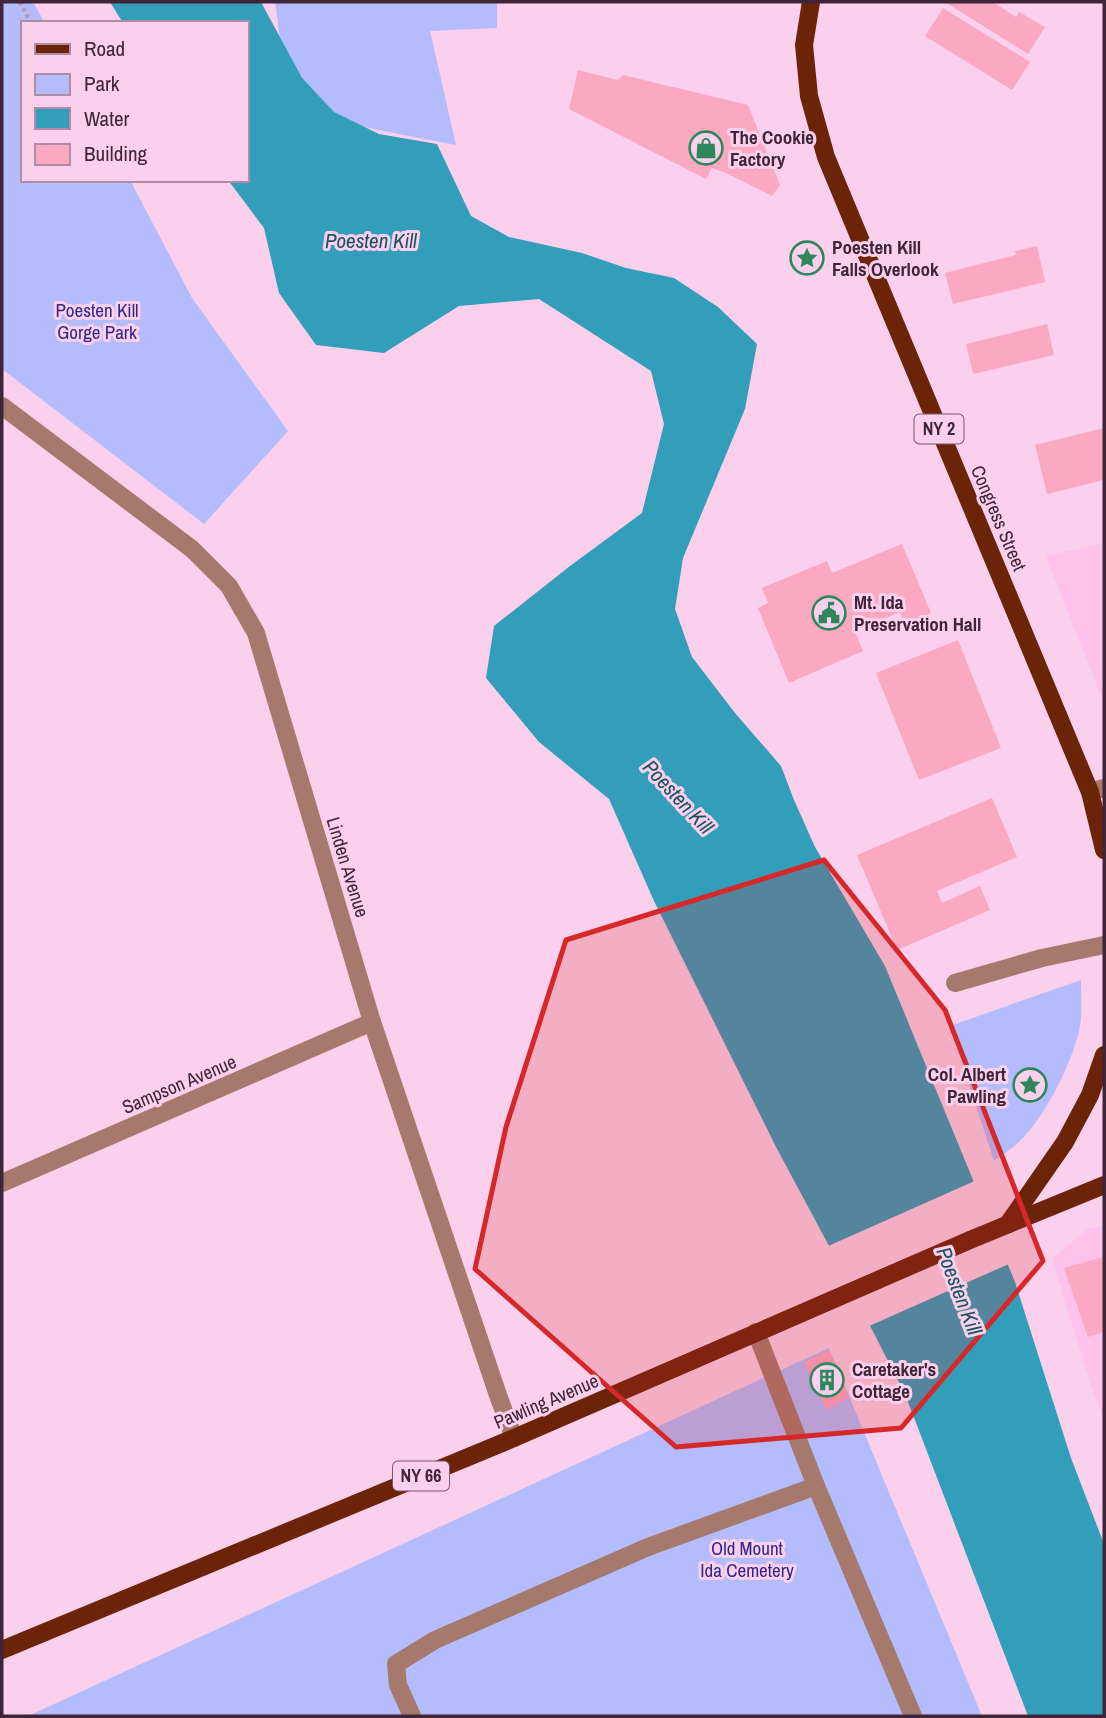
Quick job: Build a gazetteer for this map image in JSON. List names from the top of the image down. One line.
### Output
{"streets":{"main road":["NY 2","Congress Street","Pawling Avenue","NY 66"],"street":["Linden Avenue","Sampson Avenue"]},"crossings":[["Linden Avenue","Sampson Avenue"],["Linden Avenue","Pawling Avenue"]],"water":["Poesten Kill"],"parks":["Poesten Kill Gorge Park","Old Mount Ida Cemetery"],"places":{"shop":["The Cookie Factory"],"place":["Poesten Kill Falls Overlook","Col. Albert Pawling"],"public building":["Mt. Ida Preservation Hall"],"building":["Caretaker's Cottage"]},"legend":["Road","Park","Water","Building"]}
